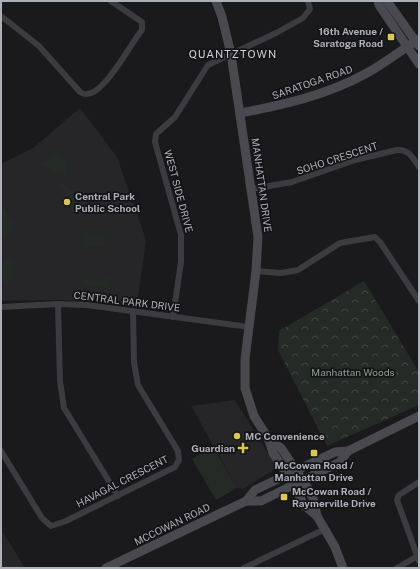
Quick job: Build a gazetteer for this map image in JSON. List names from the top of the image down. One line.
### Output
{"streets":{"street":["SARATOGA ROAD","SOHO CRESCENT","MANHATTAN DRIVE","WEST SIDE DRIVE","CENTRAL PARK DRIVE","HAVAGAL CRESCENT","MCCOWAN ROAD"]},"crossings":[["SARATOGA ROAD","MANHATTAN DRIVE"],["SOHO CRESCENT","MANHATTAN DRIVE"],["MANHATTAN DRIVE","WEST SIDE DRIVE"],["MANHATTAN DRIVE","CENTRAL PARK DRIVE"],["MANHATTAN DRIVE","MCCOWAN ROAD"],["WEST SIDE DRIVE","CENTRAL PARK DRIVE"],["CENTRAL PARK DRIVE","HAVAGAL CRESCENT"]],"districts":["QUANTZTOWN"],"parks":["Manhattan Woods"],"places":{"transit":["16th Avenue / Saratoga Road","McCowan Road / Manhattan Drive","McCowan Road / Raymerville Drive"],"other":["Central Park Public School","MC Convenience"],"health":["Guardian"]}}
